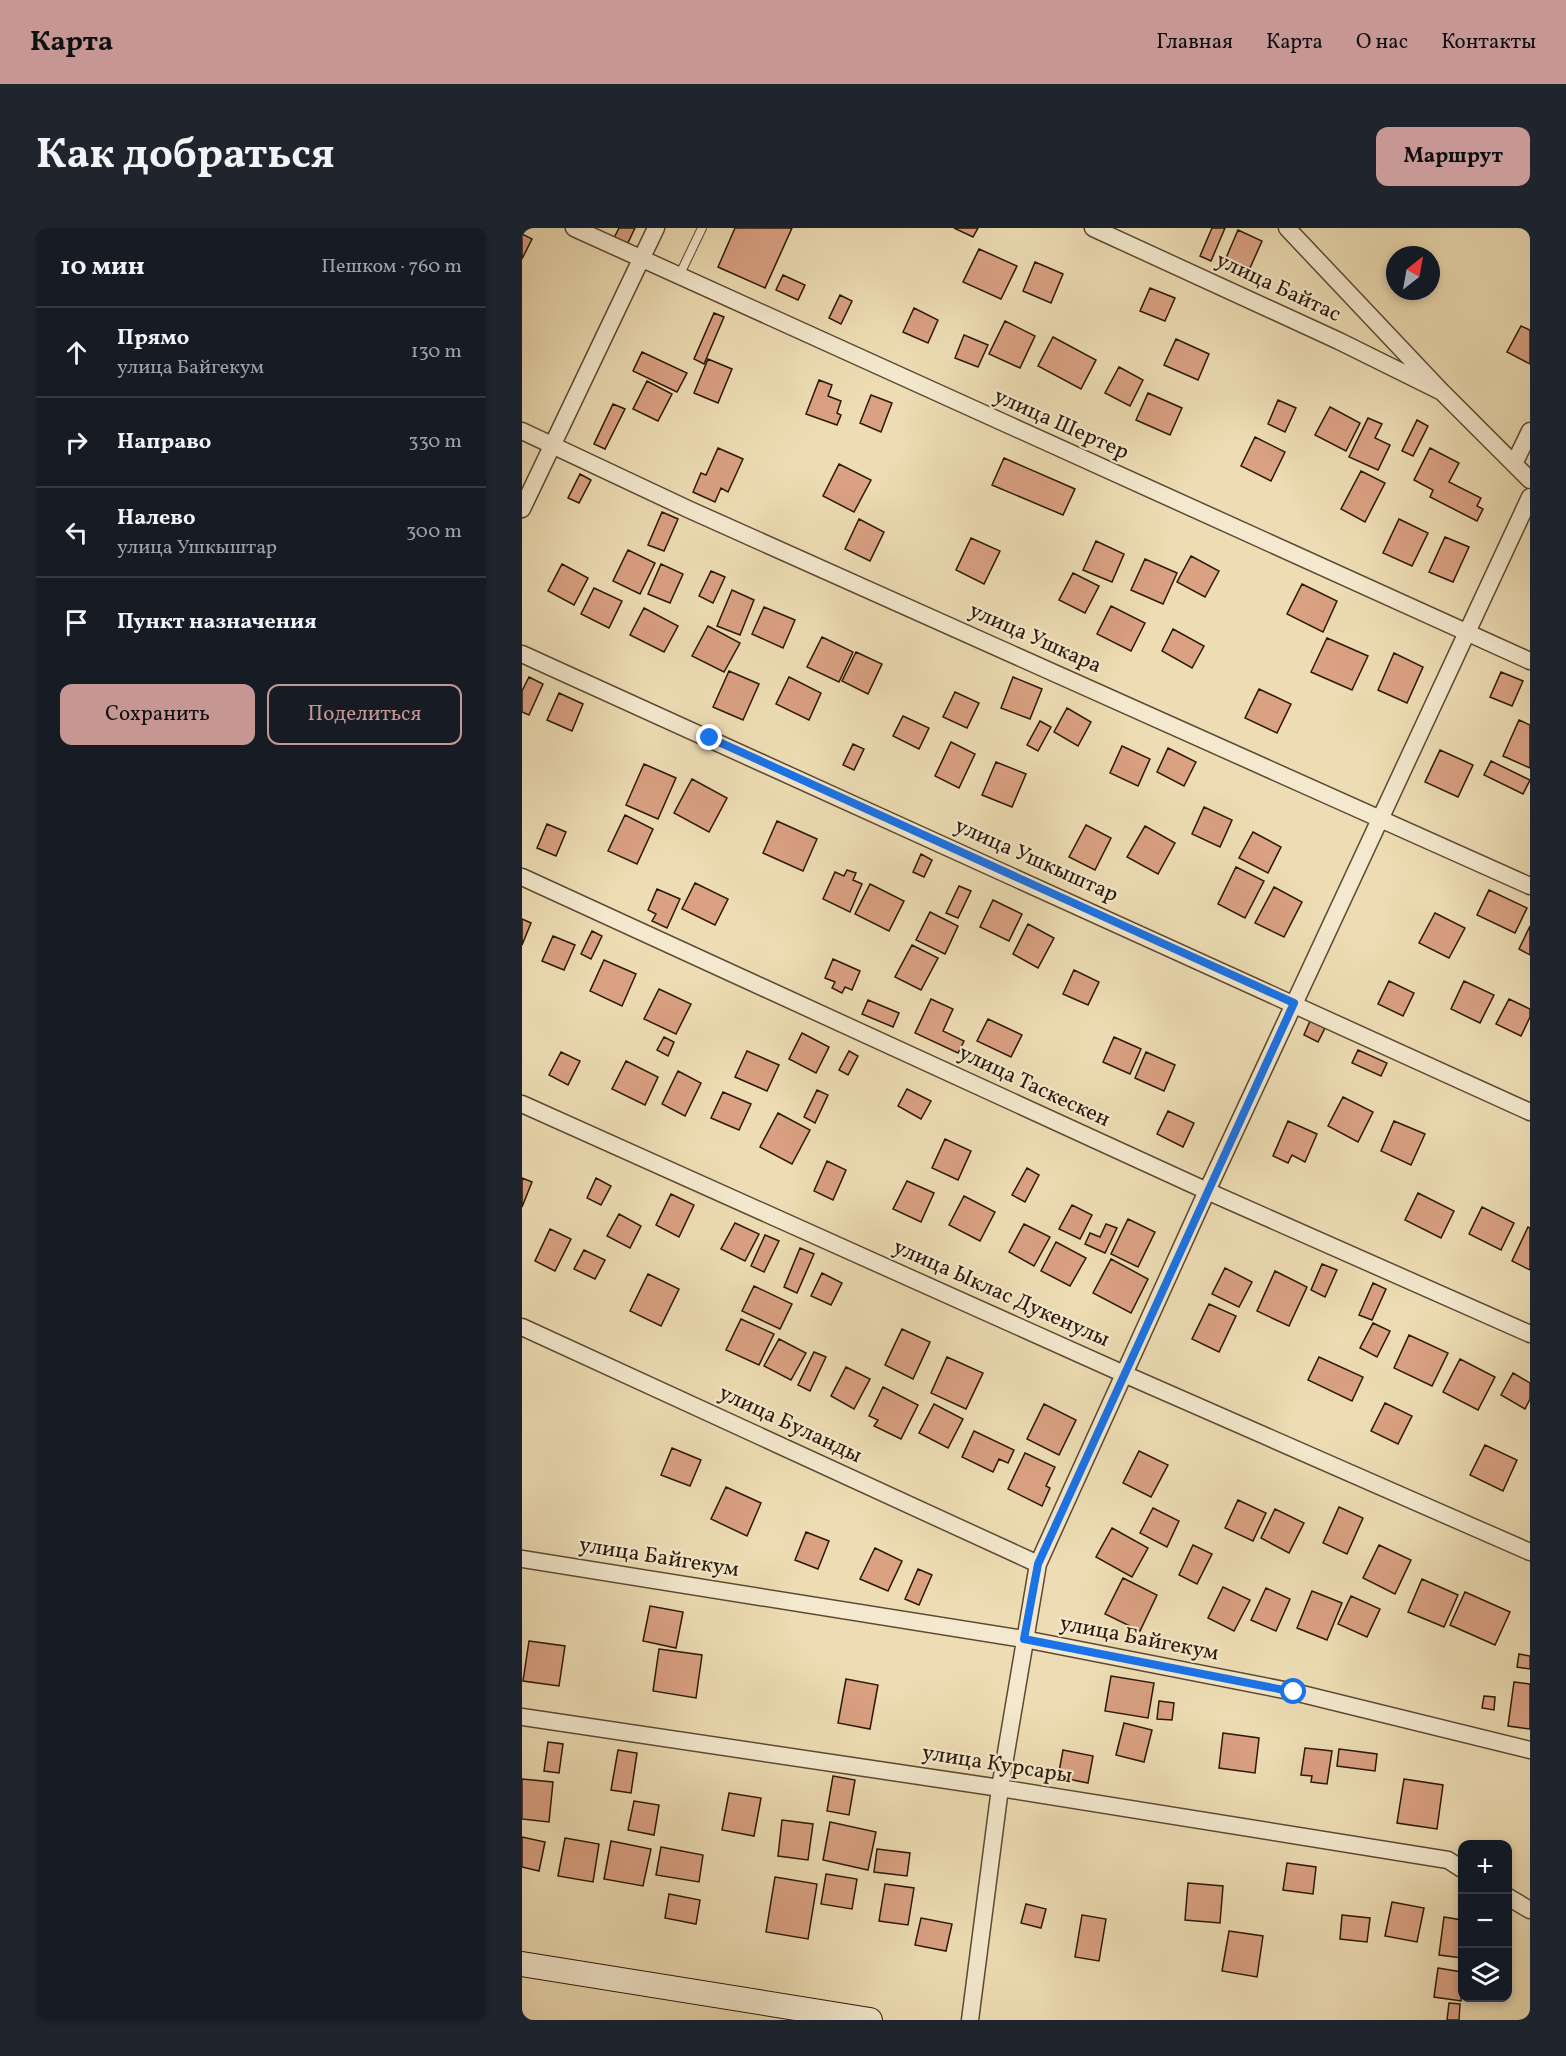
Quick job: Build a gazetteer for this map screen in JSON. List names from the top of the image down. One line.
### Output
{"streets":{"street":["улица Байтас","улица Шертер","улица Ушкара","улица Ушкыштар","улица Таскескен","улица Ыклас Дукенулы","улица Буланды","улица Байгекум","улица Курсары"]},"north":"top right","page":{"header":"Карта","nav":["Главная","Карта","О нас","Контакты"],"title":"Как добраться","buttons":["Маршрут",["Сохранить","Поделиться"]],"heading":["10 мин","Пешком · 760 m"],"list":[["Прямо","улица Байгекум","130 m"],["Направо","330 m"],["Налево","улица Ушкыштар","300 m"],"Пункт назначения"],"map_buttons":["+","−"]}}
